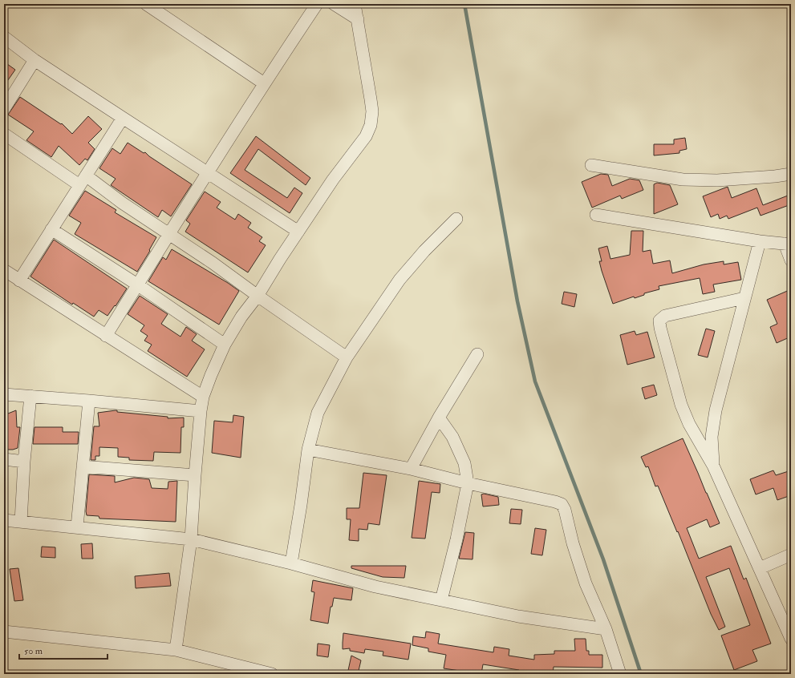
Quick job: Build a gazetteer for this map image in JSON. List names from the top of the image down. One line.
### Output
{"scale_bar":"50 m"}
